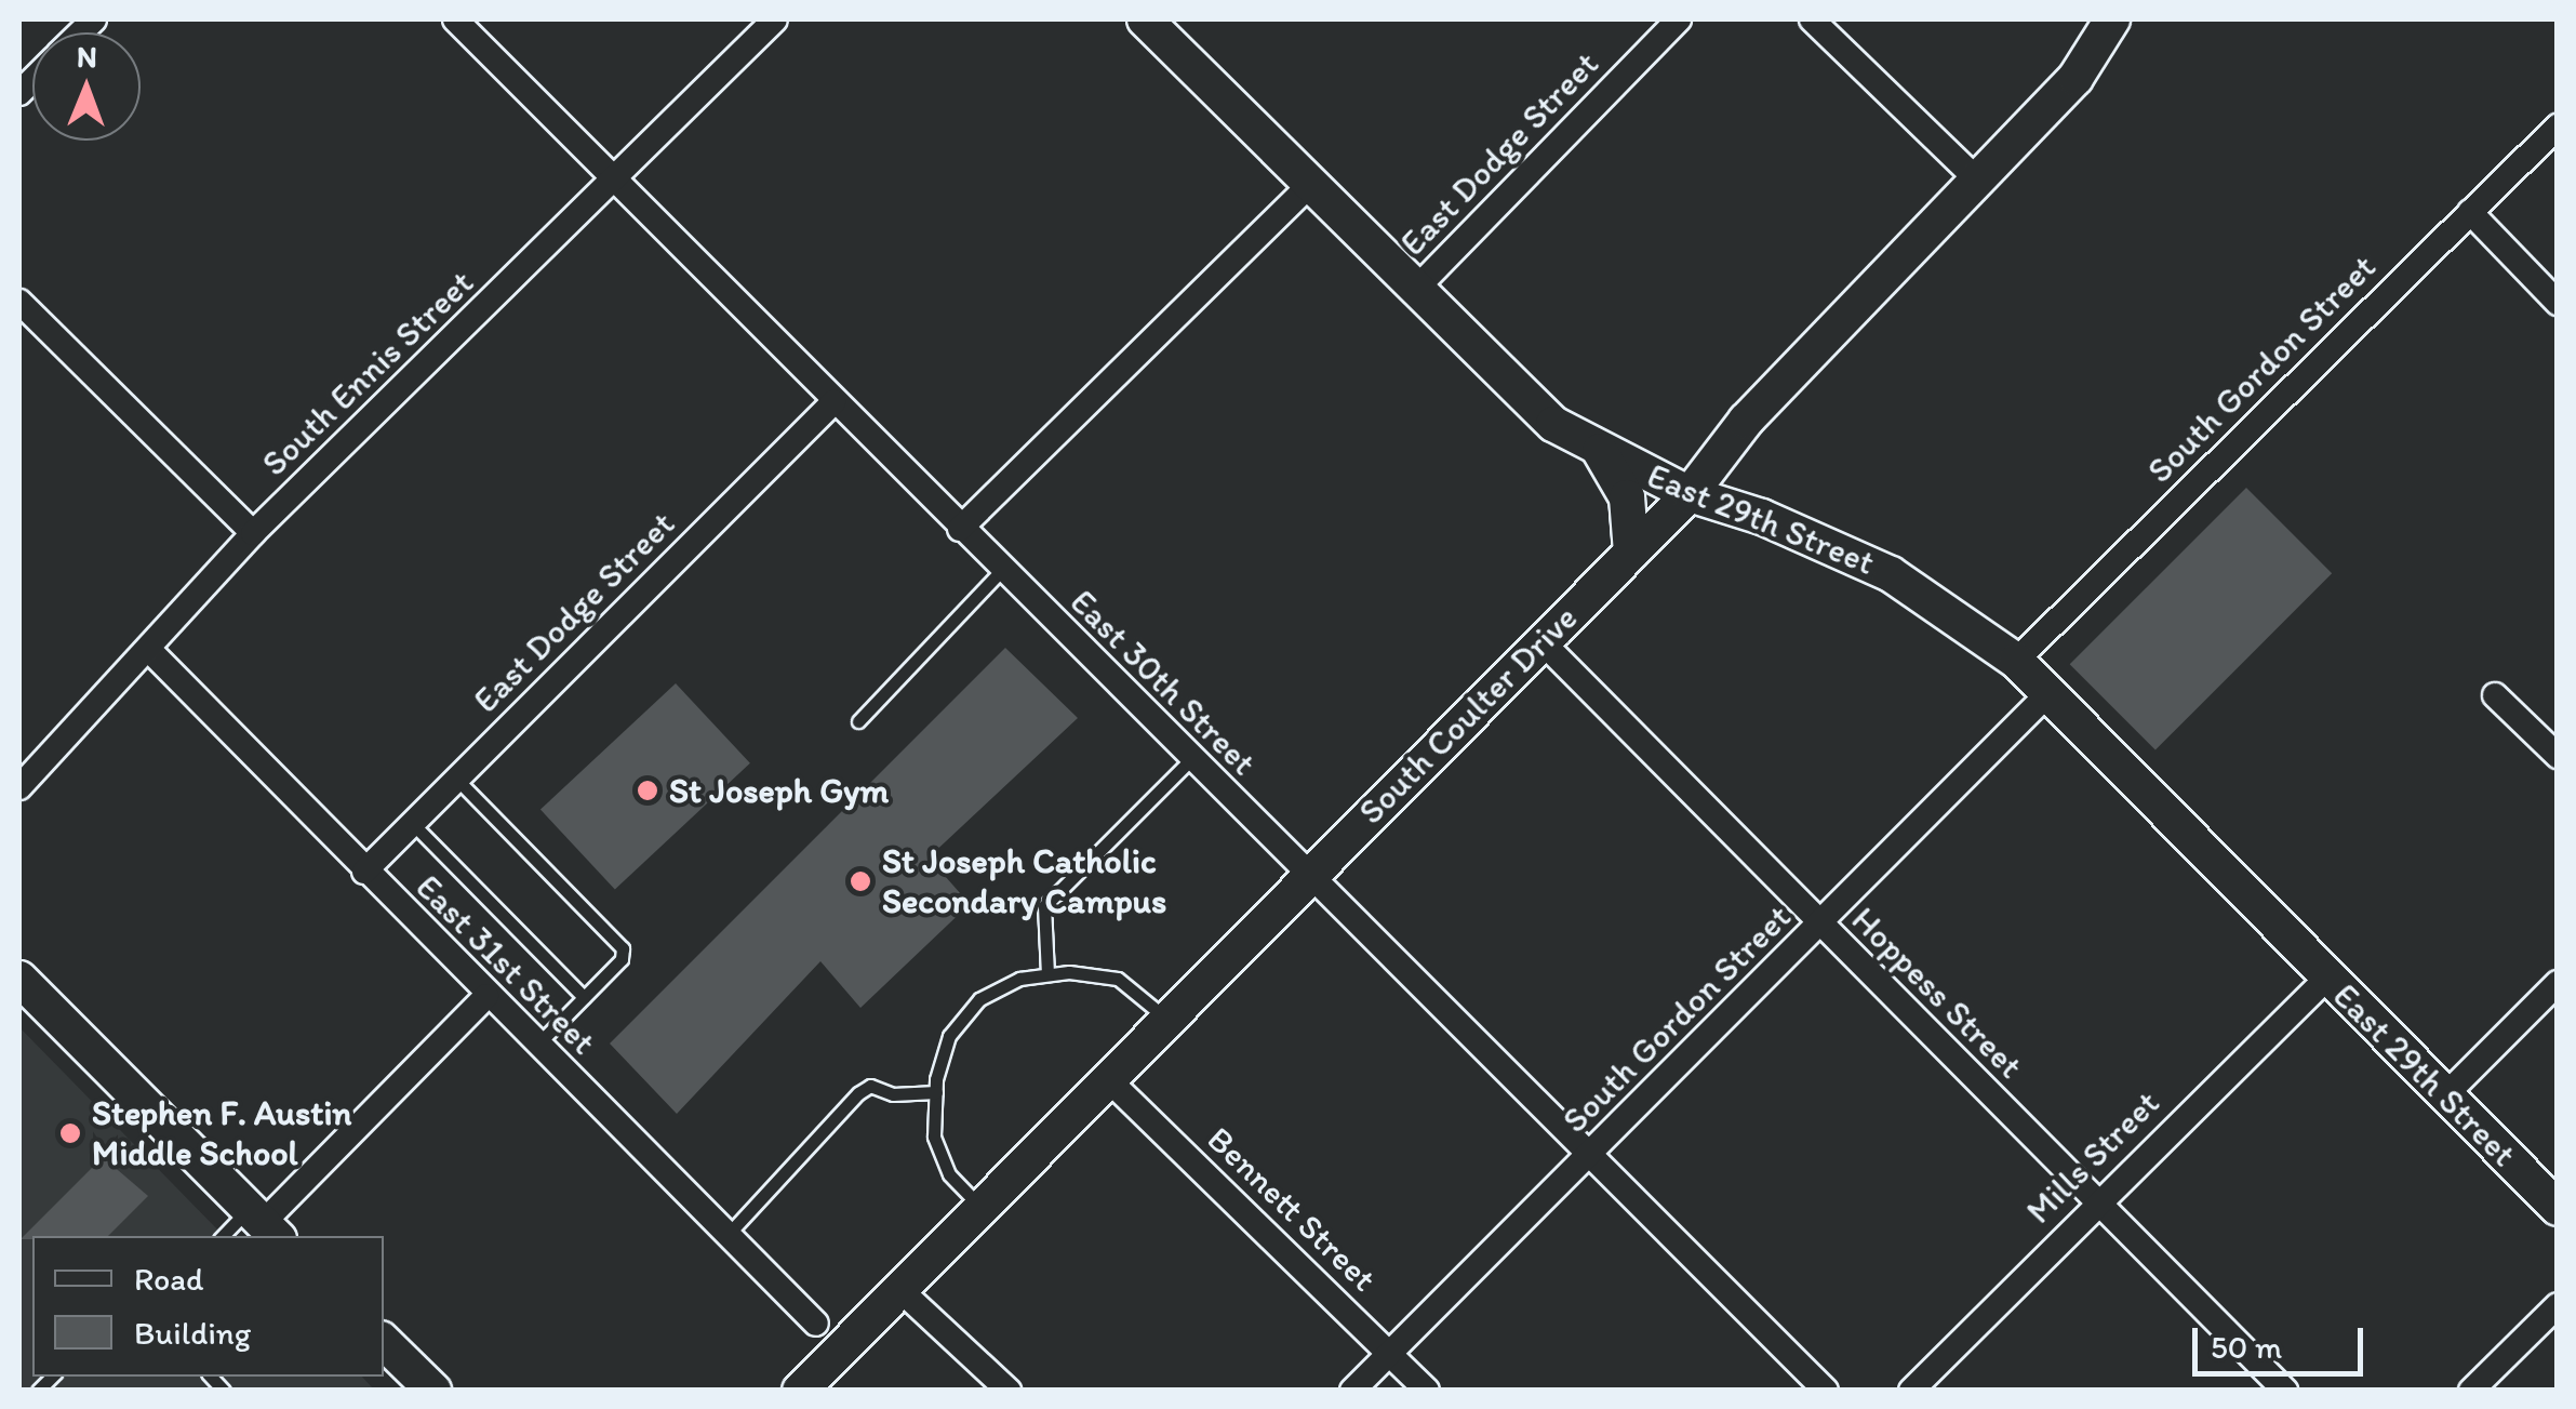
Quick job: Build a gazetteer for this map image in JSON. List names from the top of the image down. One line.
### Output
{"streets":{"street":["East Dodge Street","South Gordon Street","South Ennis Street","East 29th Street","East 30th Street","South Coulter Drive","East 31st Street","Hoppess Street","Mills Street","Bennett Street"]},"crossings":[["East Dodge Street","East 29th Street"],["East Dodge Street","East 30th Street"],["East Dodge Street","East 31st Street"],["South Gordon Street","East 29th Street"],["South Gordon Street","East 30th Street"],["South Gordon Street","Hoppess Street"],["South Gordon Street","Bennett Street"],["South Ennis Street","East 30th Street"],["South Ennis Street","East 31st Street"],["East 29th Street","South Coulter Drive"],["East 29th Street","Mills Street"],["East 30th Street","South Coulter Drive"],["South Coulter Drive","Hoppess Street"],["South Coulter Drive","Bennett Street"],["Hoppess Street","Mills Street"]],"places":["St Joseph Gym","St Joseph Catholic Secondary Campus","Stephen F. Austin Middle School"],"legend":["Road","Building"],"scale_bar":"50 m","north":"top"}
